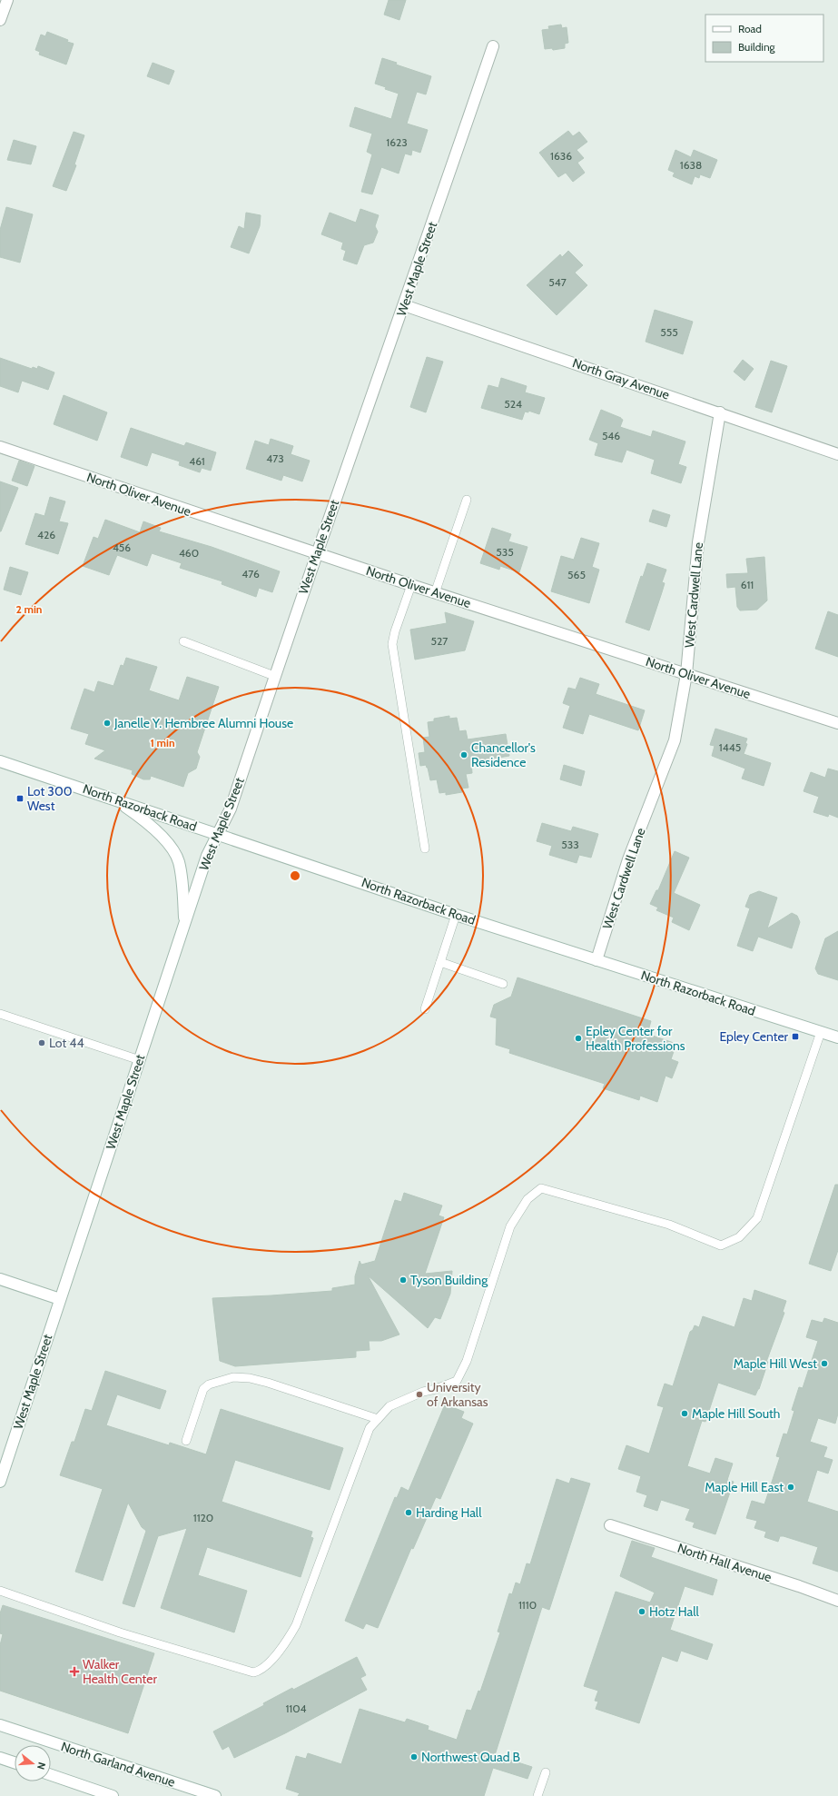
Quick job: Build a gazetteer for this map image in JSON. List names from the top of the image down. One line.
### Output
{"streets":{"street":["West Maple Street","North Gray Avenue","North Oliver Avenue","West Cardwell Lane","North Razorback Road","North Hall Avenue","North Garland Avenue"]},"crossings":[["West Maple Street","North Gray Avenue"],["West Maple Street","North Oliver Avenue"],["West Maple Street","North Razorback Road"],["North Gray Avenue","West Cardwell Lane"],["North Oliver Avenue","West Cardwell Lane"],["West Cardwell Lane","North Razorback Road"]],"places":{"other":["Janelle Y. Hembree Alumni House","Chancellor's Residence","Epley Center for Health Professions","Lot 44","Tyson Building","Maple Hill West","University of Arkansas","Maple Hill South","Maple Hill East","Harding Hall","Hotz Hall","Northwest Quad B"],"transit":["Lot 300 West","Epley Center"],"health":["Walker Health Center"]},"house_numbers":["1623","1636","1638","547","555","524","546","473","461","426","456","535","460","476","565","611","527","1445","533","1120","1110","1104"],"legend":["Road","Building"],"north":"right","rings":["2 min","1 min"]}
